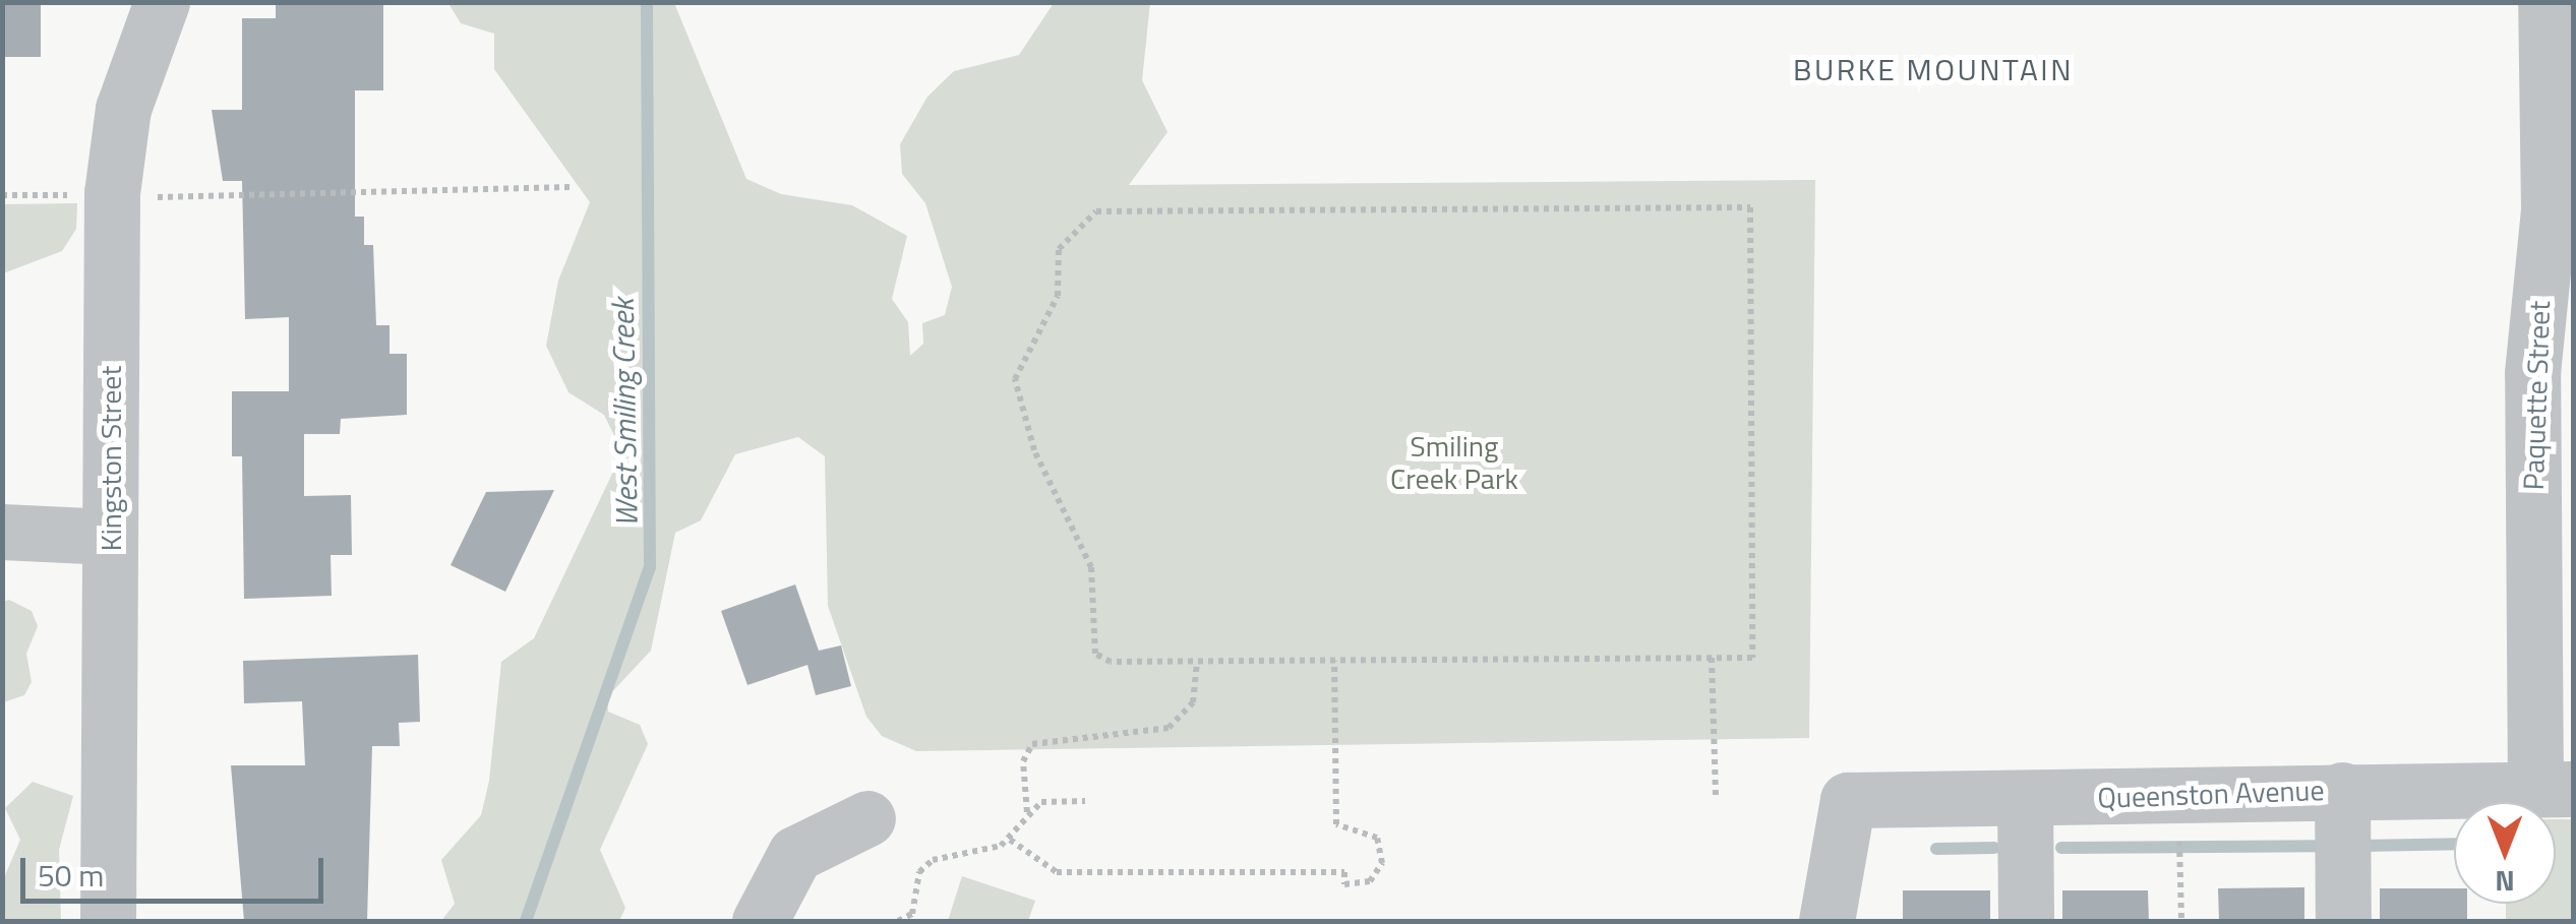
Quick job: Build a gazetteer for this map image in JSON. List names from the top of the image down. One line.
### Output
{"streets":{"street":["Paquette Street","Kingston Street","Queenston Avenue"]},"crossings":[["Paquette Street","Queenston Avenue"]],"districts":["BURKE MOUNTAIN"],"water":["West Smiling Creek"],"parks":["Smiling Creek Park"],"scale_bar":"50 m","north":"bottom"}
